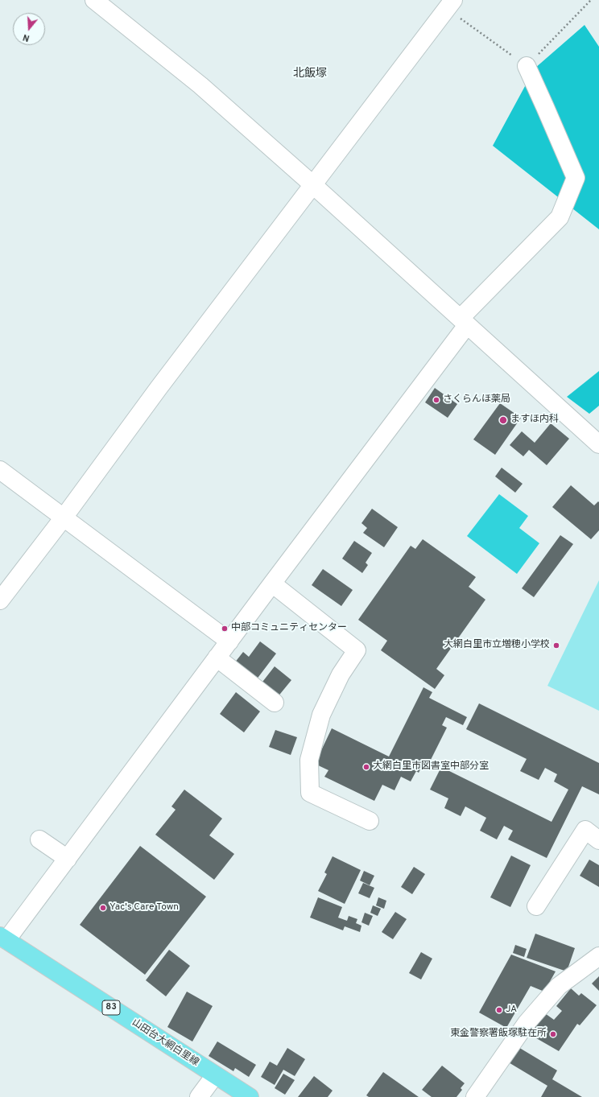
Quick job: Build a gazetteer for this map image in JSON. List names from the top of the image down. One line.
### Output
{"streets":{"main road":["83","山田台大網白里線"]},"districts":["北飯塚"],"places":["さくらんほ薬局","ますほ内科","中部コミュニティセンター","大網白里市立増穂小学校","大網白里市図書室中部分室","Yac's Care Town","JA","東金警察署飯塚駐在所"],"north":"bottom"}
